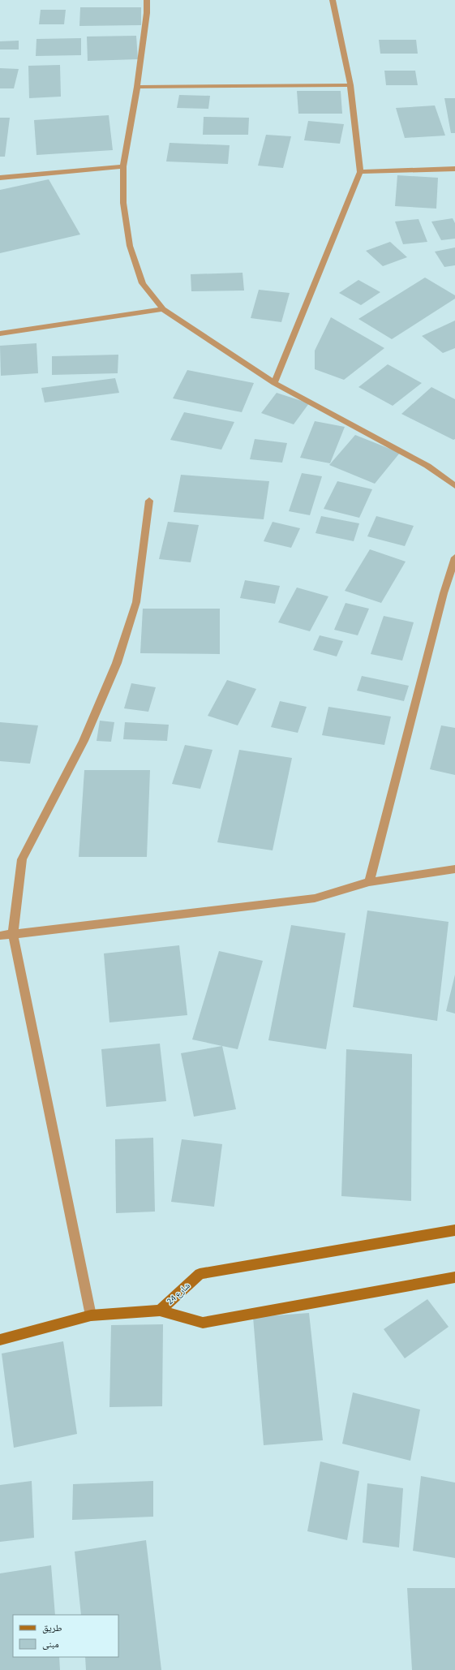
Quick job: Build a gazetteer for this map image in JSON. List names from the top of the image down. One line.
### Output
{"streets":{"street":["شارع 24"]},"legend":["طريق","مبنى"]}
